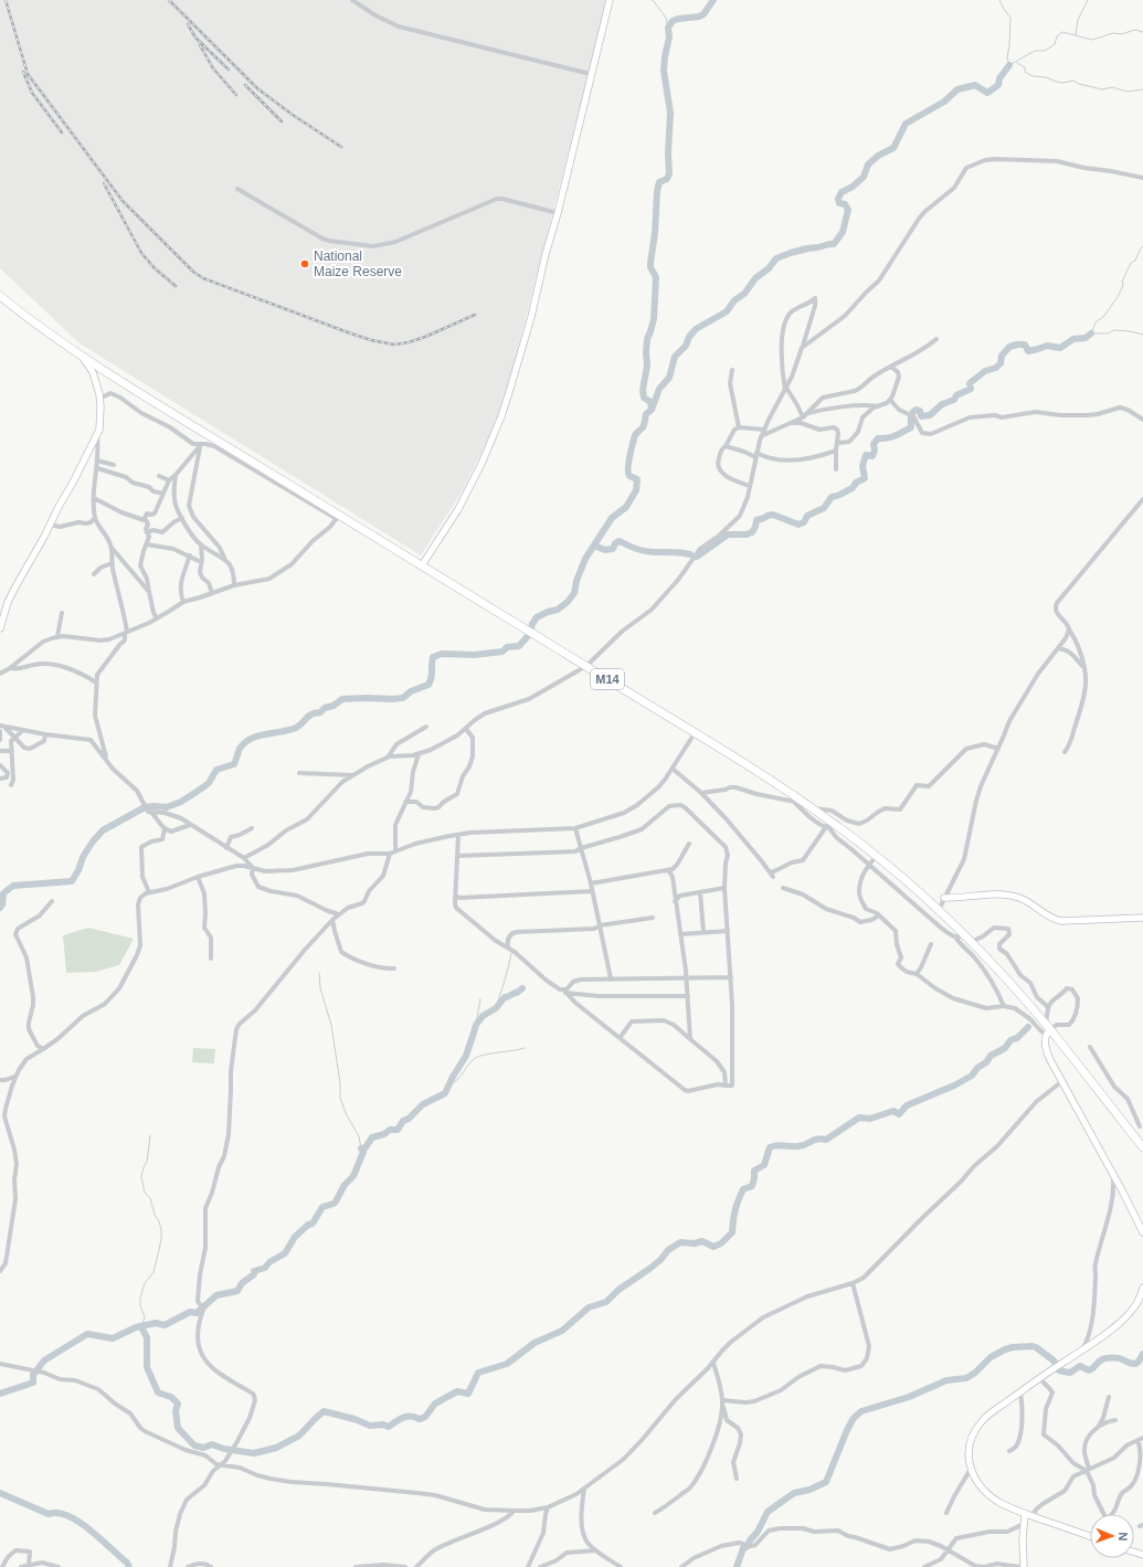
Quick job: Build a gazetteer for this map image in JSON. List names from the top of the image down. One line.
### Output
{"streets":{"highway":["M14"]},"places":["National Maize Reserve"],"north":"right"}
